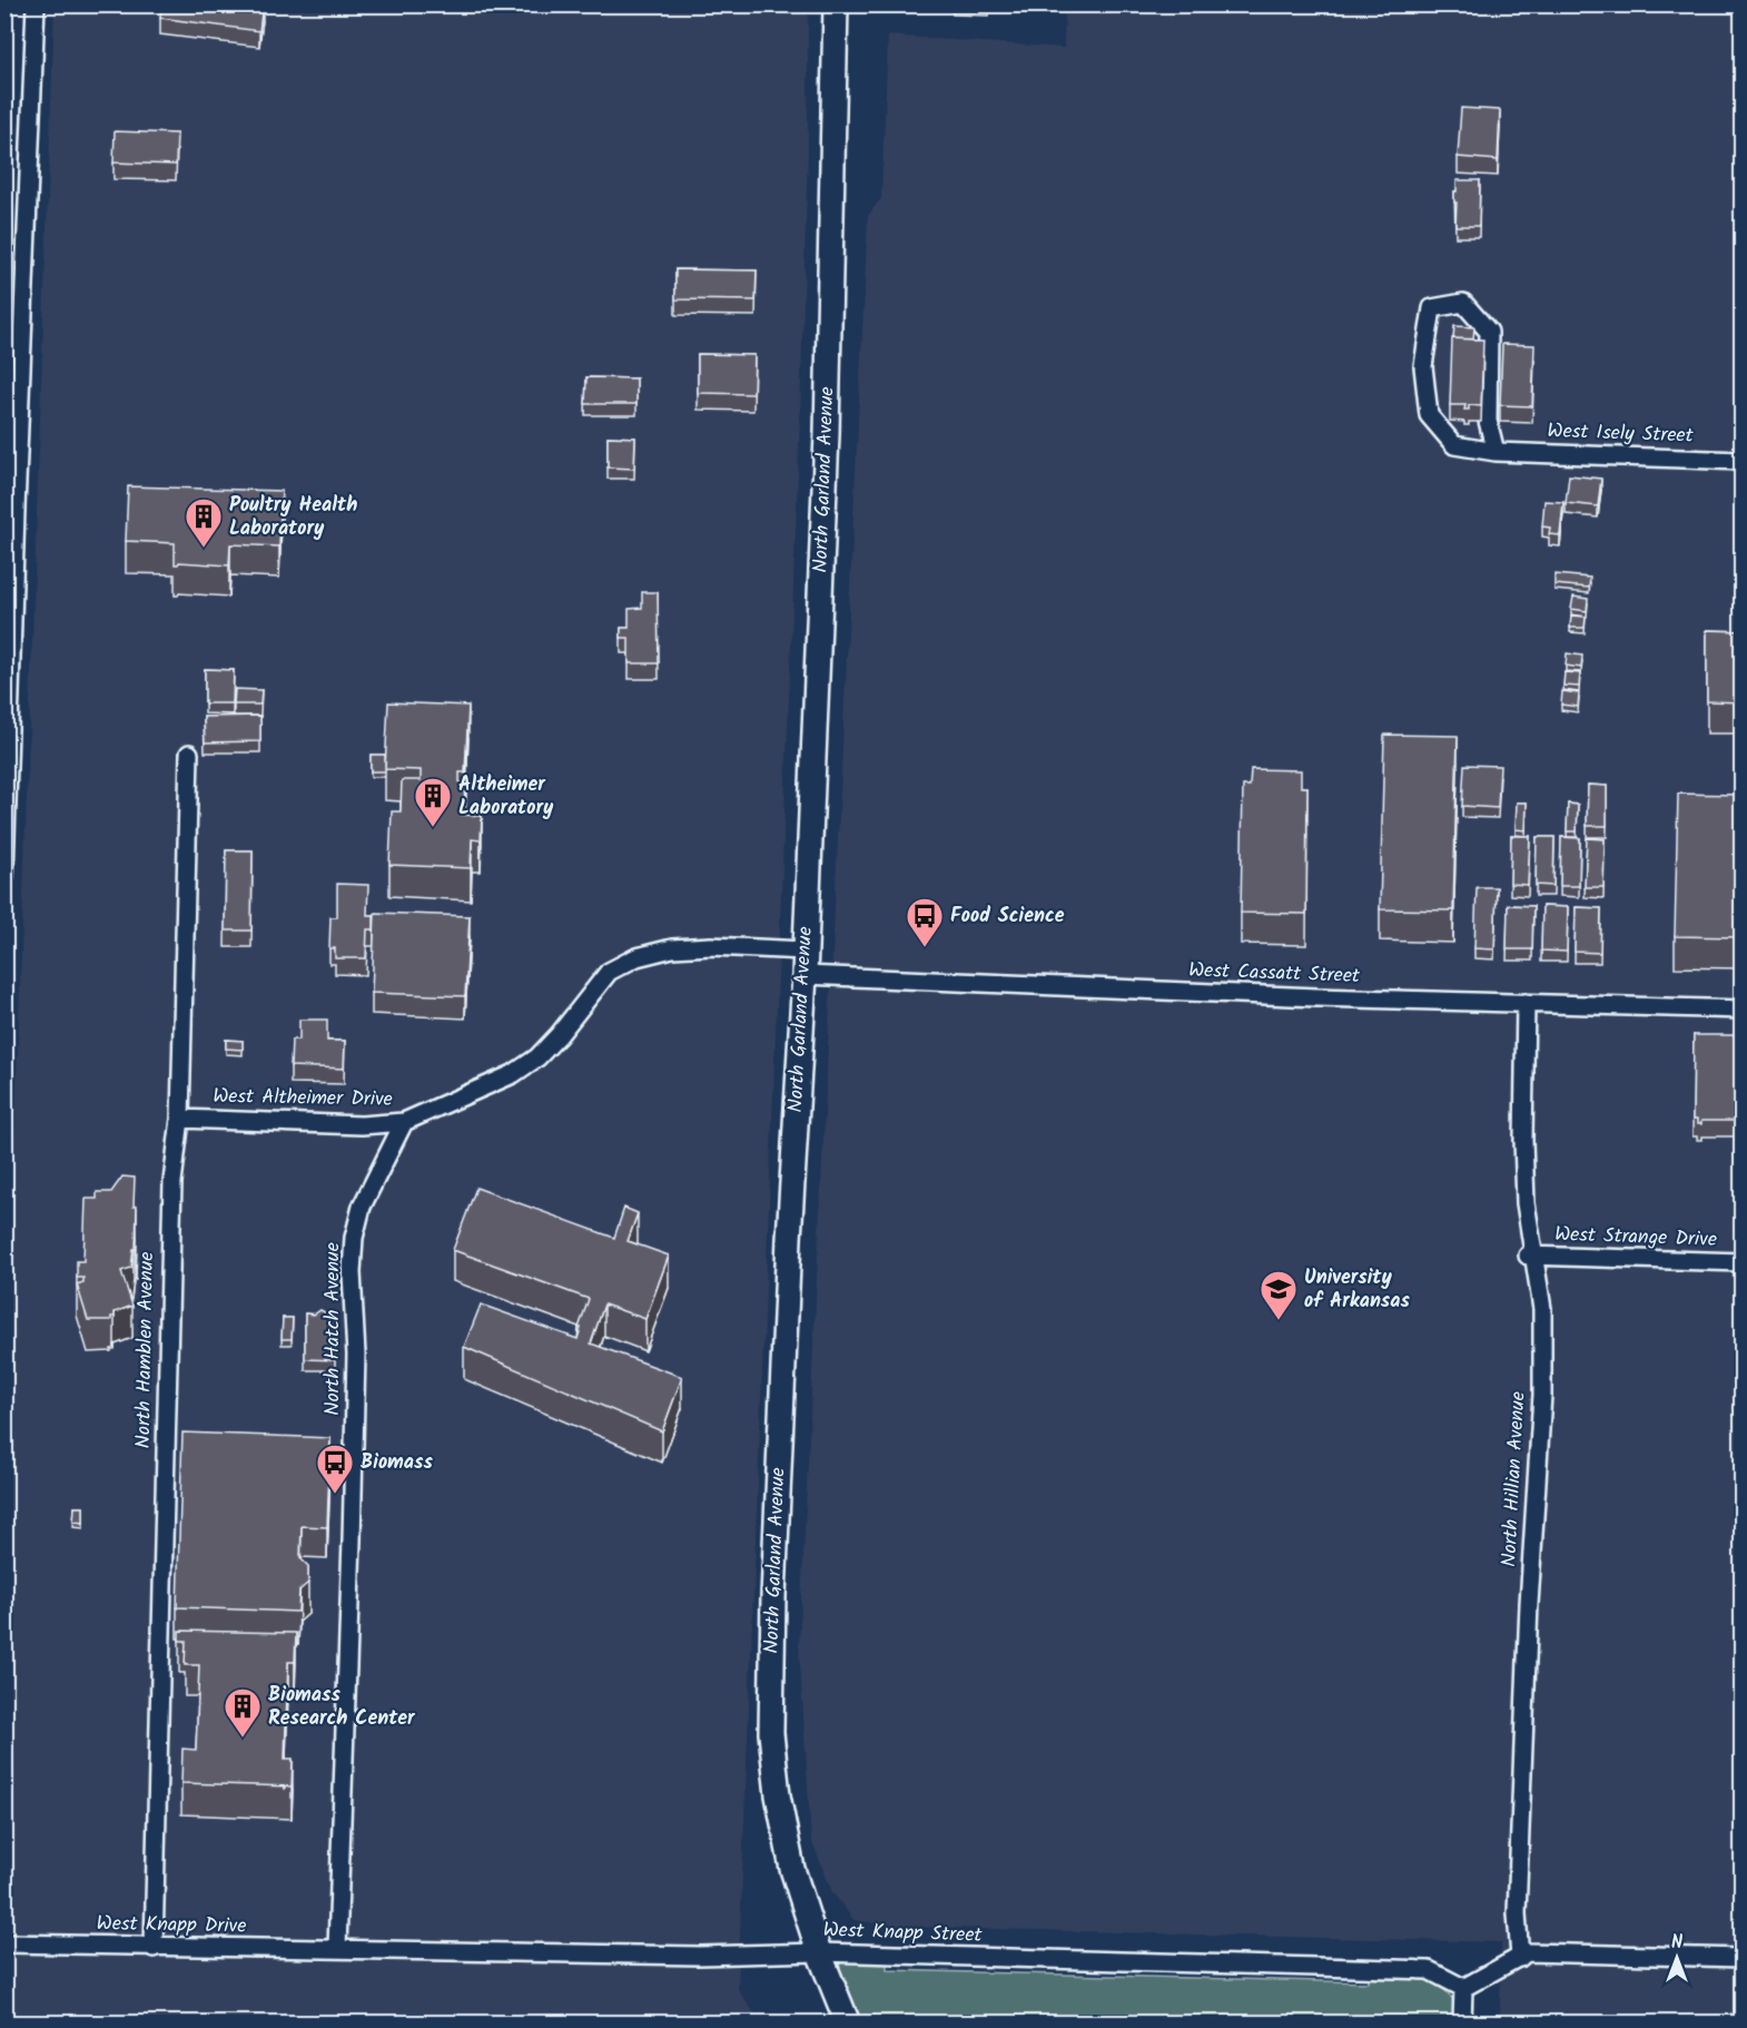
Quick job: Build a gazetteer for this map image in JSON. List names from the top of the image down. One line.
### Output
{"streets":{"main road":["North Garland Avenue"],"street":["West Isely Street","West Cassatt Street","West Altheimer Drive","West Strange Drive","North Hatch Avenue","North Hamblen Avenue","North Hillian Avenue","West Knapp Drive","West Knapp Street"]},"crossings":[["North Garland Avenue","West Cassatt Street"],["North Garland Avenue","West Altheimer Drive"],["North Garland Avenue","West Knapp Street"],["West Cassatt Street","North Hillian Avenue"],["West Altheimer Drive","North Hatch Avenue"],["West Altheimer Drive","North Hamblen Avenue"],["West Strange Drive","North Hillian Avenue"],["North Hatch Avenue","West Knapp Drive"],["North Hatch Avenue","West Knapp Street"],["North Hamblen Avenue","West Knapp Drive"],["West Knapp Drive","West Knapp Street"]],"places":{"building":["Poultry Health Laboratory","Altheimer Laboratory","Biomass Research Center"],"bus stop":["Food Science","Biomass"],"school or university":["University of Arkansas"]},"north":"top"}
